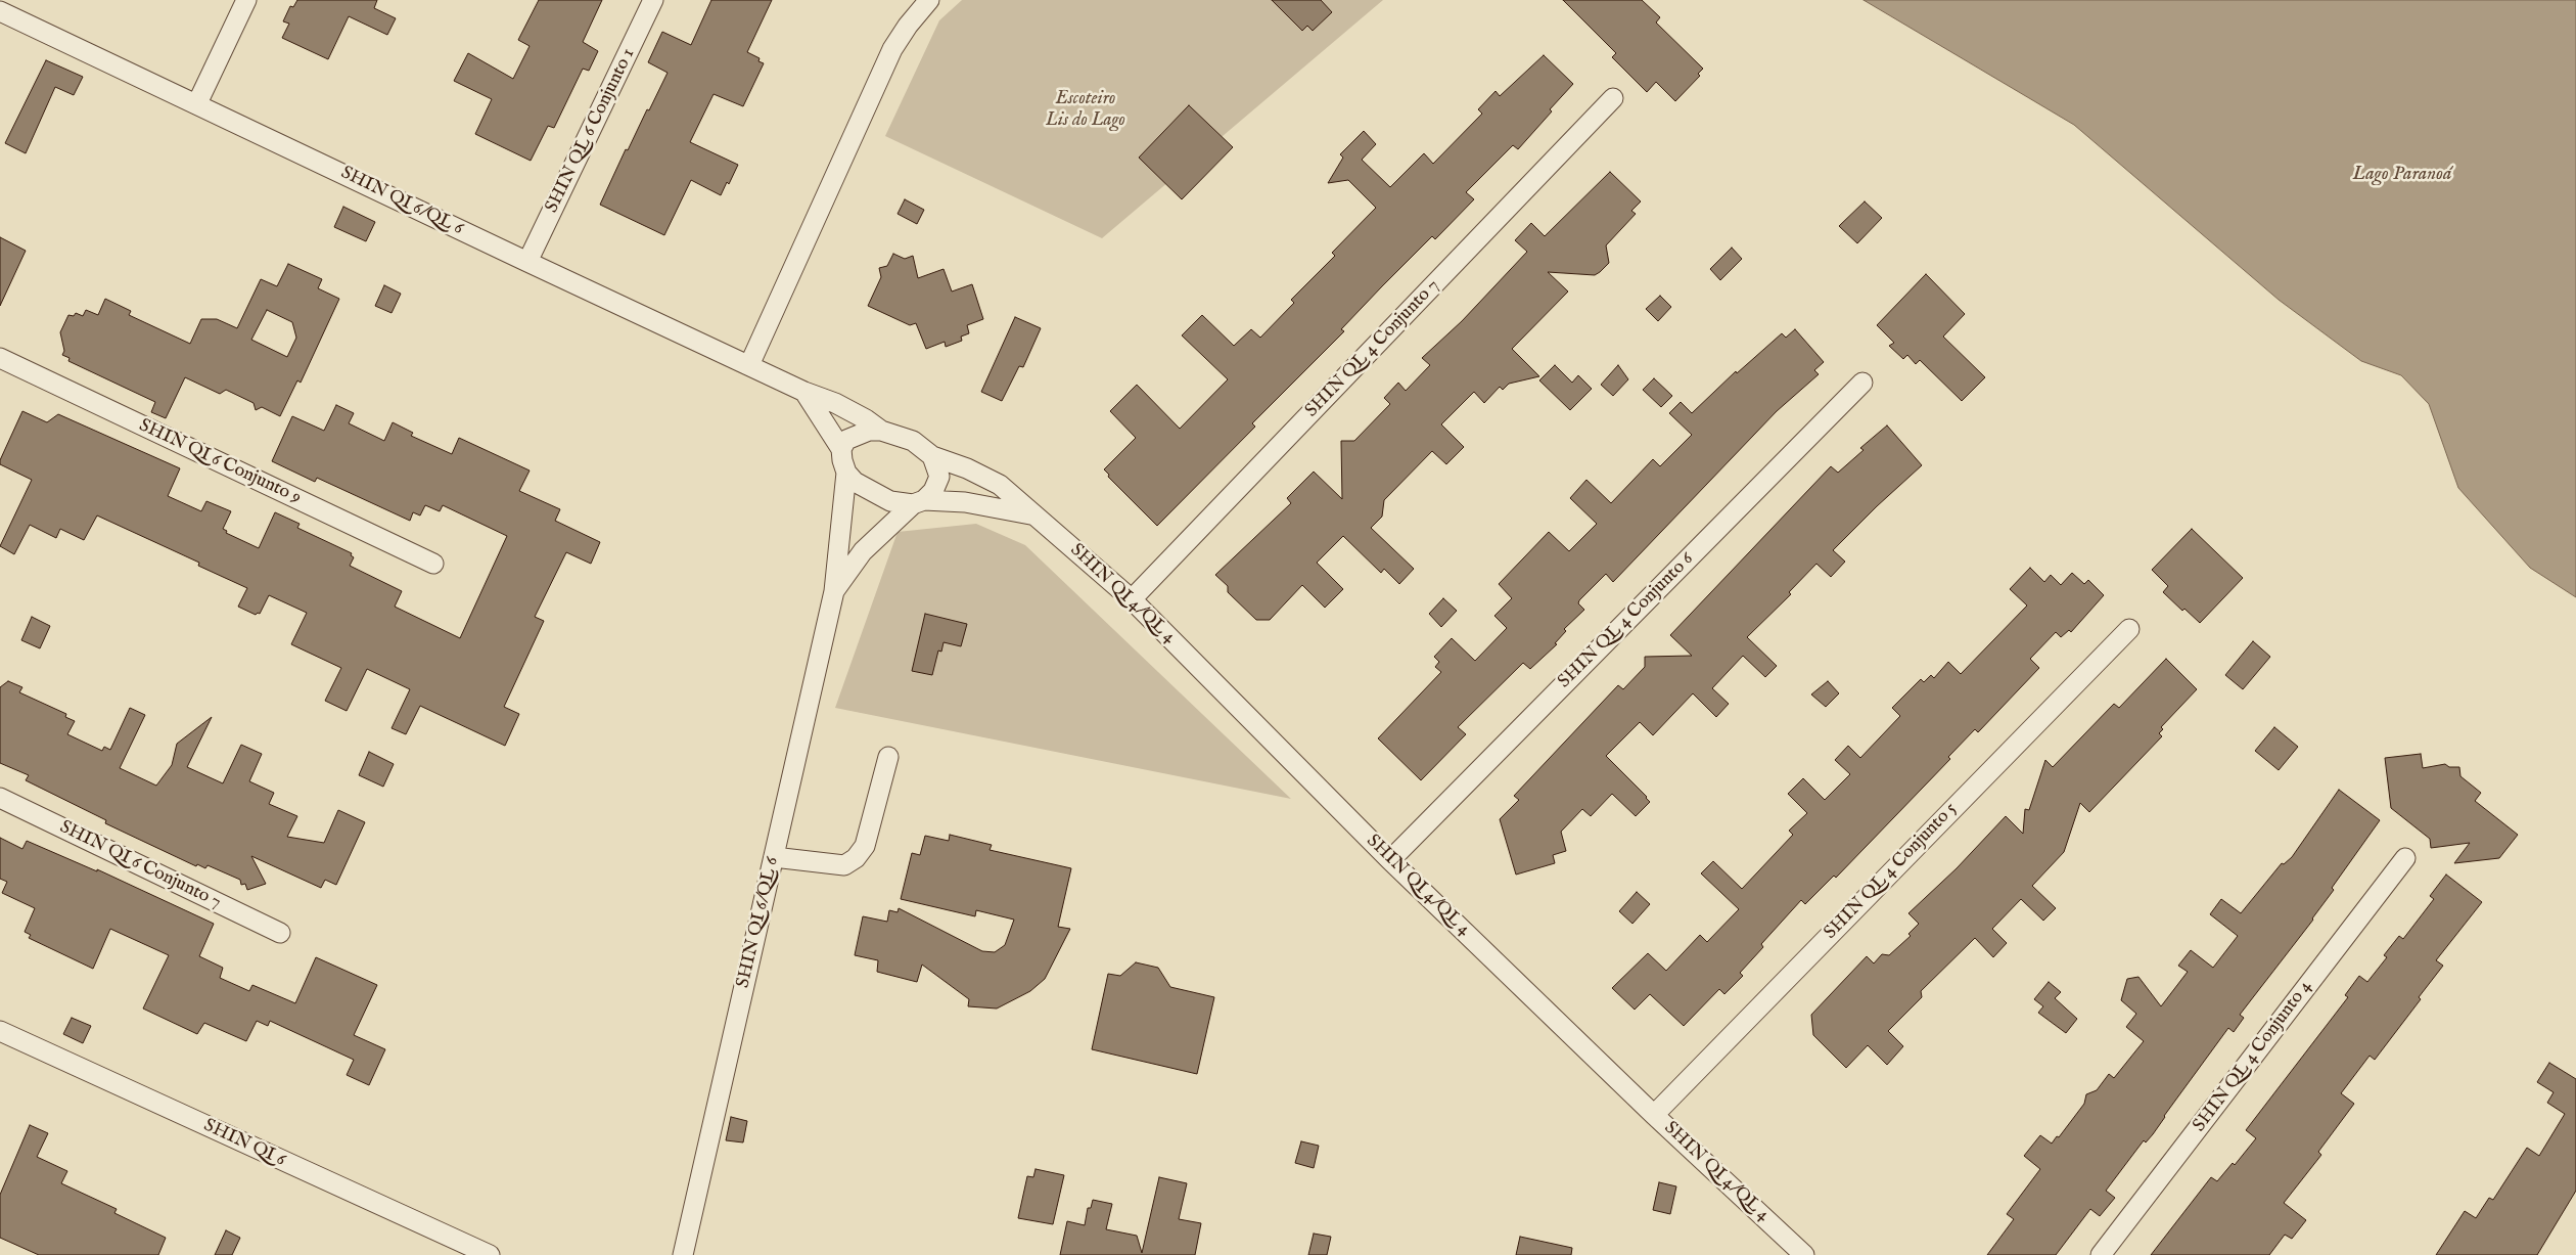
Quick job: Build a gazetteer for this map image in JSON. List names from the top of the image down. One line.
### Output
{"streets":{"street":["SHIN QL 6 Conjunto 1","SHIN QI 6/QL 6","SHIN QL 4 Conjunto 7","SHIN QI 6 Conjunto 9","SHIN QI 4/QL 4","SHIN QL 4 Conjunto 6","SHIN QI 6 Conjunto 7","SHIN QL 4 Conjunto 5","SHIN QL 4 Conjunto 4","SHIN QI 6"]},"crossings":[["SHIN QL 6 Conjunto 1","SHIN QI 6/QL 6"],["SHIN QI 6/QL 6","SHIN QI 4/QL 4"],["SHIN QL 4 Conjunto 7","SHIN QI 4/QL 4"],["SHIN QI 4/QL 4","SHIN QL 4 Conjunto 6"],["SHIN QI 4/QL 4","SHIN QL 4 Conjunto 5"]],"water":["Lago Paranoá"],"parks":["Escoteiro Lis do Lago"]}
